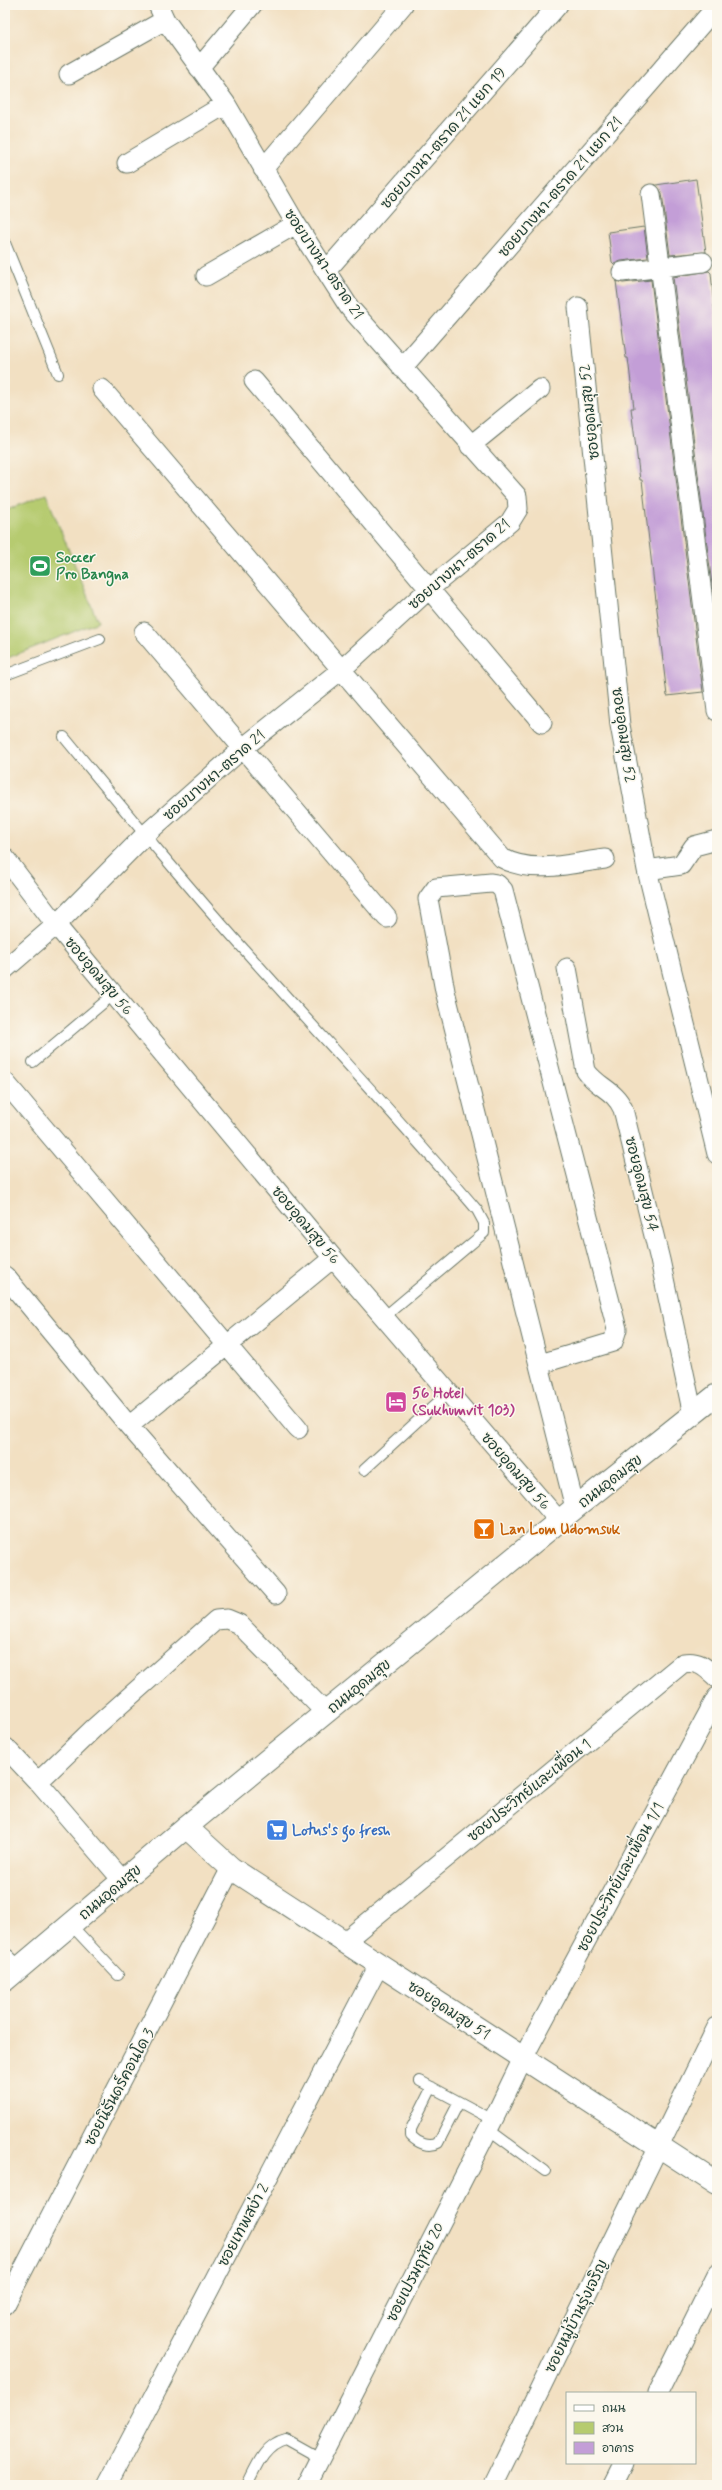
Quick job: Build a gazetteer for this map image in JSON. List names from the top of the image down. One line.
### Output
{"streets":{"main road":["ถนนอุดมสุข","ซอยอุดมสุข 51"],"street":["ซอยบางนา-ตราด 21 แยก 19","ซอยบางนา-ตราด 21 แยก 21","ซอยบางนา-ตราด 21","ซอยอุดมสุข 52","ซอยอุดมสุข 56","ซอยอุดมสุข 54","ซอยประวิทย์และเพื่อน 1","ซอยประวิทย์และเพื่อน 1/1","ซอยนิรันดร์คอนโด 3","ซอยเทพสง่า 2","ซอยเปรมฤทัย 20","ซอยหมู่บ้านรุ่งเจริญ"]},"crossings":[["ซอยบางนา-ตราด 21 แยก 19","ซอยบางนา-ตราด 21"],["ซอยบางนา-ตราด 21 แยก 21","ซอยบางนา-ตราด 21"],["ซอยบางนา-ตราด 21","ซอยอุดมสุข 56"],["ซอยอุดมสุข 56","ถนนอุดมสุข"],["ซอยอุดมสุข 54","ถนนอุดมสุข"],["ถนนอุดมสุข","ซอยอุดมสุข 51"],["ซอยประวิทย์และเพื่อน 1","ซอยอุดมสุข 51"],["ซอยประวิทย์และเพื่อน 1/1","ซอยอุดมสุข 51"],["ซอยประวิทย์และเพื่อน 1/1","ซอยเปรมฤทัย 20"],["ซอยอุดมสุข 51","ซอยนิรันดร์คอนโด 3"],["ซอยอุดมสุข 51","ซอยเทพสง่า 2"],["ซอยอุดมสุข 51","ซอยเปรมฤทัย 20"],["ซอยอุดมสุข 51","ซอยหมู่บ้านรุ่งเจริญ"]],"places":{"sports":["Soccer Pro Bangna"],"hotel":["56 Hotel (Sukhumvit 103)"],"bar":["Lan Lom Udomsuk"],"supermarket":["Lotus's go fresh"]},"legend":["ถนน","สวน","อาคาร"]}
